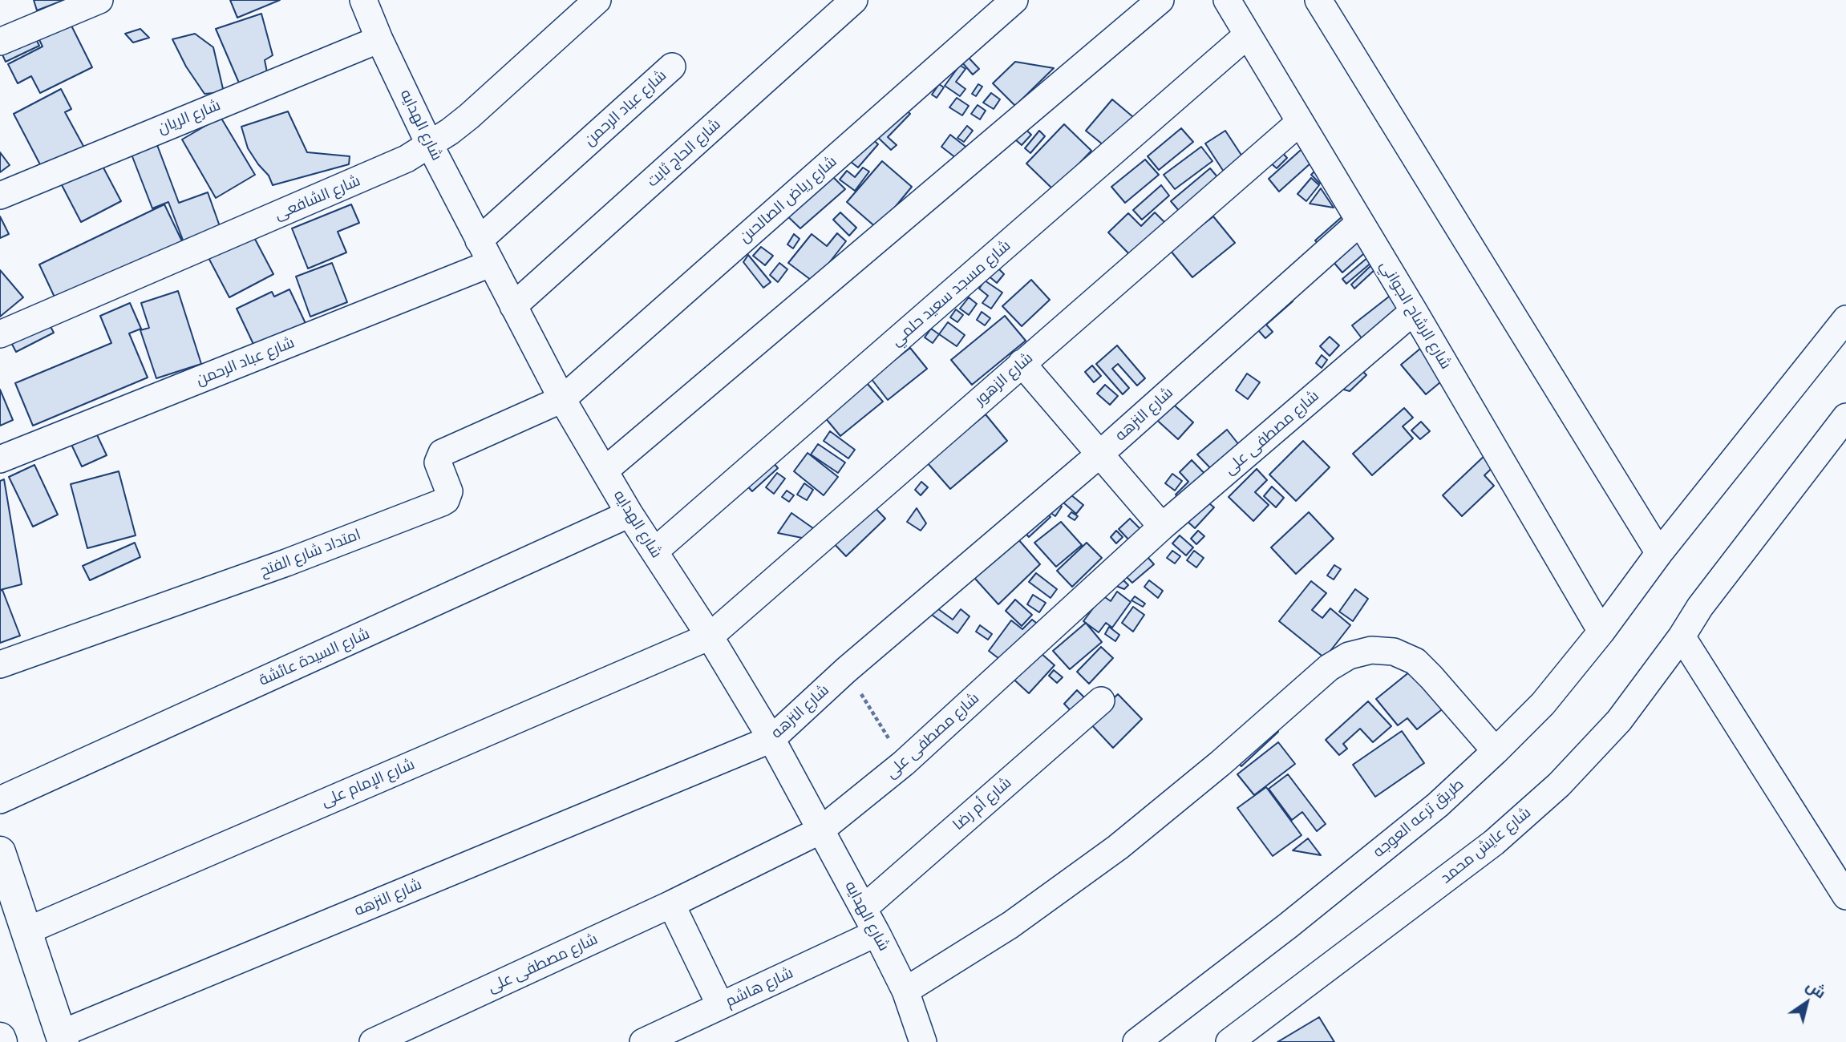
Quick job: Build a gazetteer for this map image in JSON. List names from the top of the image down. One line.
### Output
{"streets":{"street":["شارع عباد الرحمن","شارع الريان","شارع الهدايه","شارع الحاج ثابت","شارع الشافعى","شارع رياض الصالحىن","شارع مسجد سعيد حلمي","شارع الرشاح الجواني","شارع الزهور","شارع النزهه","شارع مصطفى على","امتداد شارع الفتح","شارع السيدة عائشة","شارع الإمام على","شارع أم رضا","طريق ترعه العوجه","شارع عايش محمد","شارع هاشم"]},"crossings":[["شارع عباد الرحمن","شارع الهدايه"],["شارع الريان","شارع الهدايه"],["شارع الهدايه","شارع الحاج ثابت"],["شارع الهدايه","شارع الشافعى"],["شارع الهدايه","شارع رياض الصالحىن"],["شارع الهدايه","شارع مسجد سعيد حلمي"],["شارع الهدايه","شارع الزهور"],["شارع الهدايه","شارع النزهه"],["شارع الهدايه","شارع مصطفى على"],["شارع الهدايه","امتداد شارع الفتح"],["شارع الهدايه","شارع السيدة عائشة"],["شارع الهدايه","شارع الإمام على"],["شارع الهدايه","شارع أم رضا"],["شارع الهدايه","شارع هاشم"],["شارع رياض الصالحىن","امتداد شارع الفتح"],["شارع مسجد سعيد حلمي","شارع الرشاح الجواني"],["شارع الرشاح الجواني","شارع الزهور"],["شارع الرشاح الجواني","شارع النزهه"],["شارع الرشاح الجواني","شارع مصطفى على"],["شارع الرشاح الجواني","طريق ترعه العوجه"],["شارع الزهور","شارع الإمام على"]],"north":"top right"}
